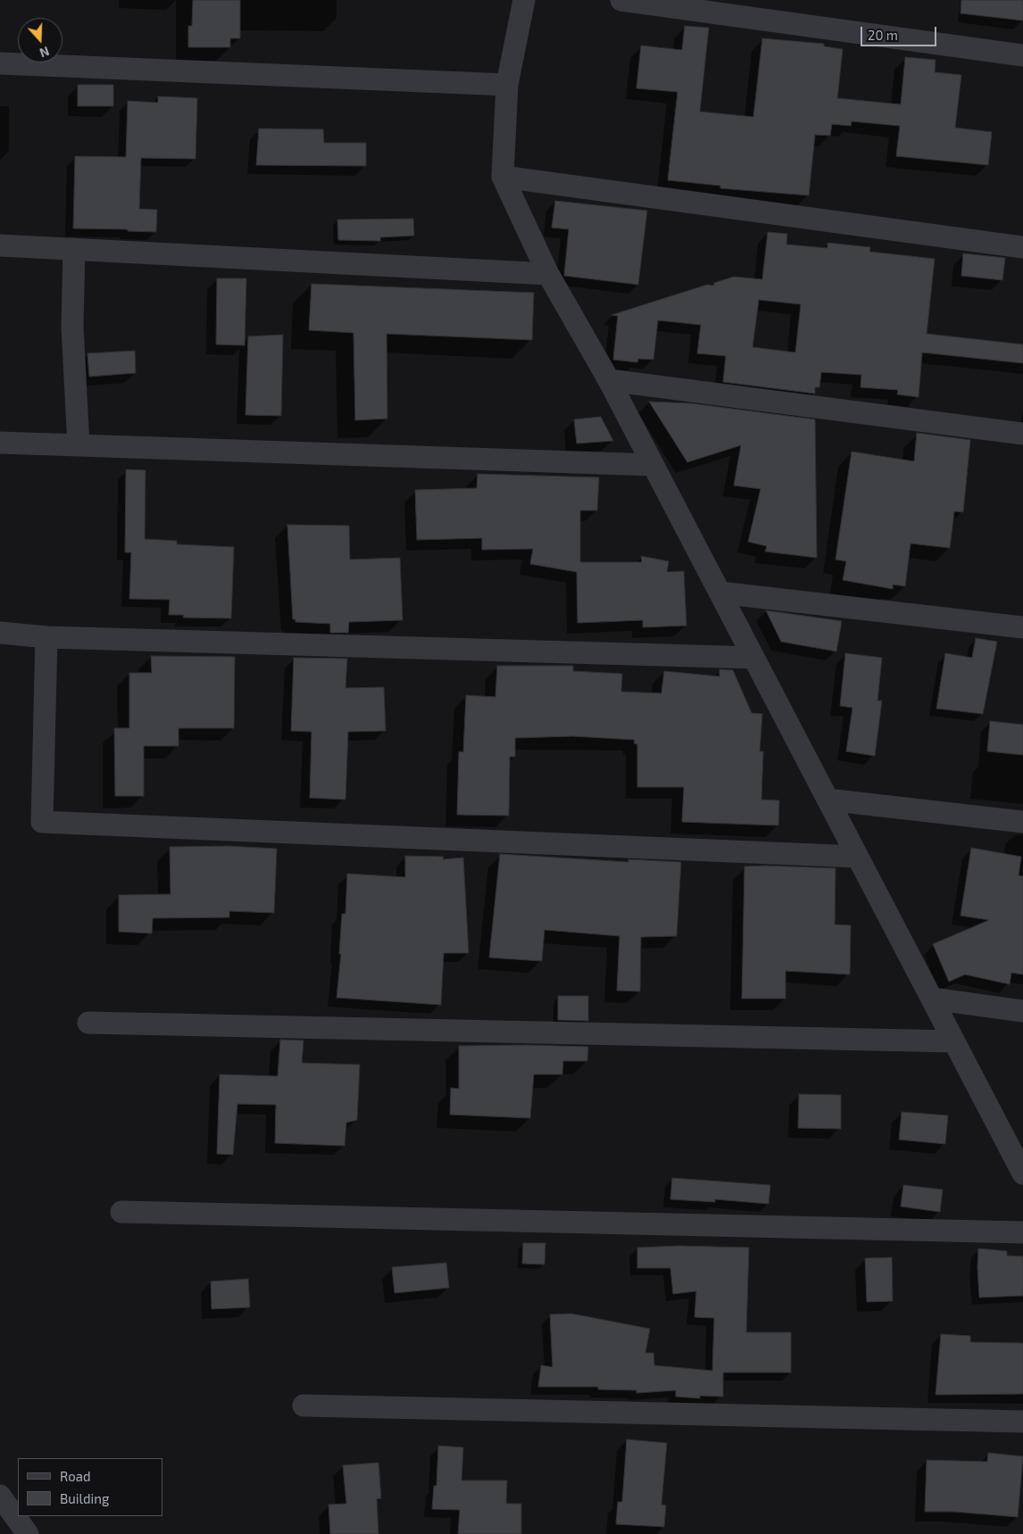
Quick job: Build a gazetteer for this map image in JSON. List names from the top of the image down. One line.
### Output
{"legend":["Road","Building"],"scale_bar":"20 m","north":"bottom"}
